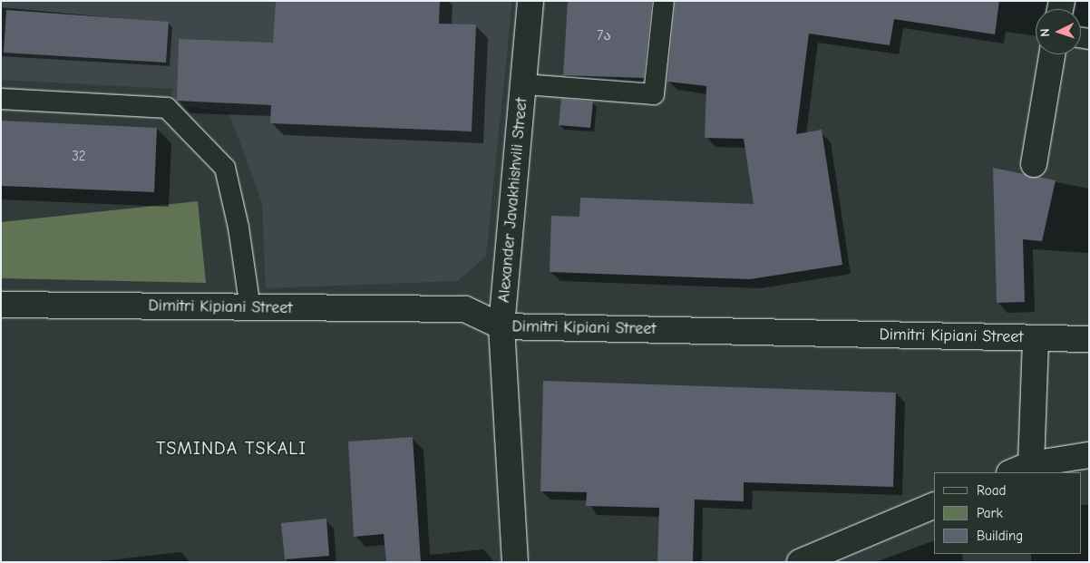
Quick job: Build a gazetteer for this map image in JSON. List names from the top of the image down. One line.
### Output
{"streets":{"street":["Alexander Javakhishvili Street","Dimitri Kipiani Street"]},"crossings":[["Alexander Javakhishvili Street","Dimitri Kipiani Street"]],"districts":["TSMINDA TSKALI"],"house_numbers":["7ა","32"],"legend":["Road","Park","Building"],"north":"left"}
